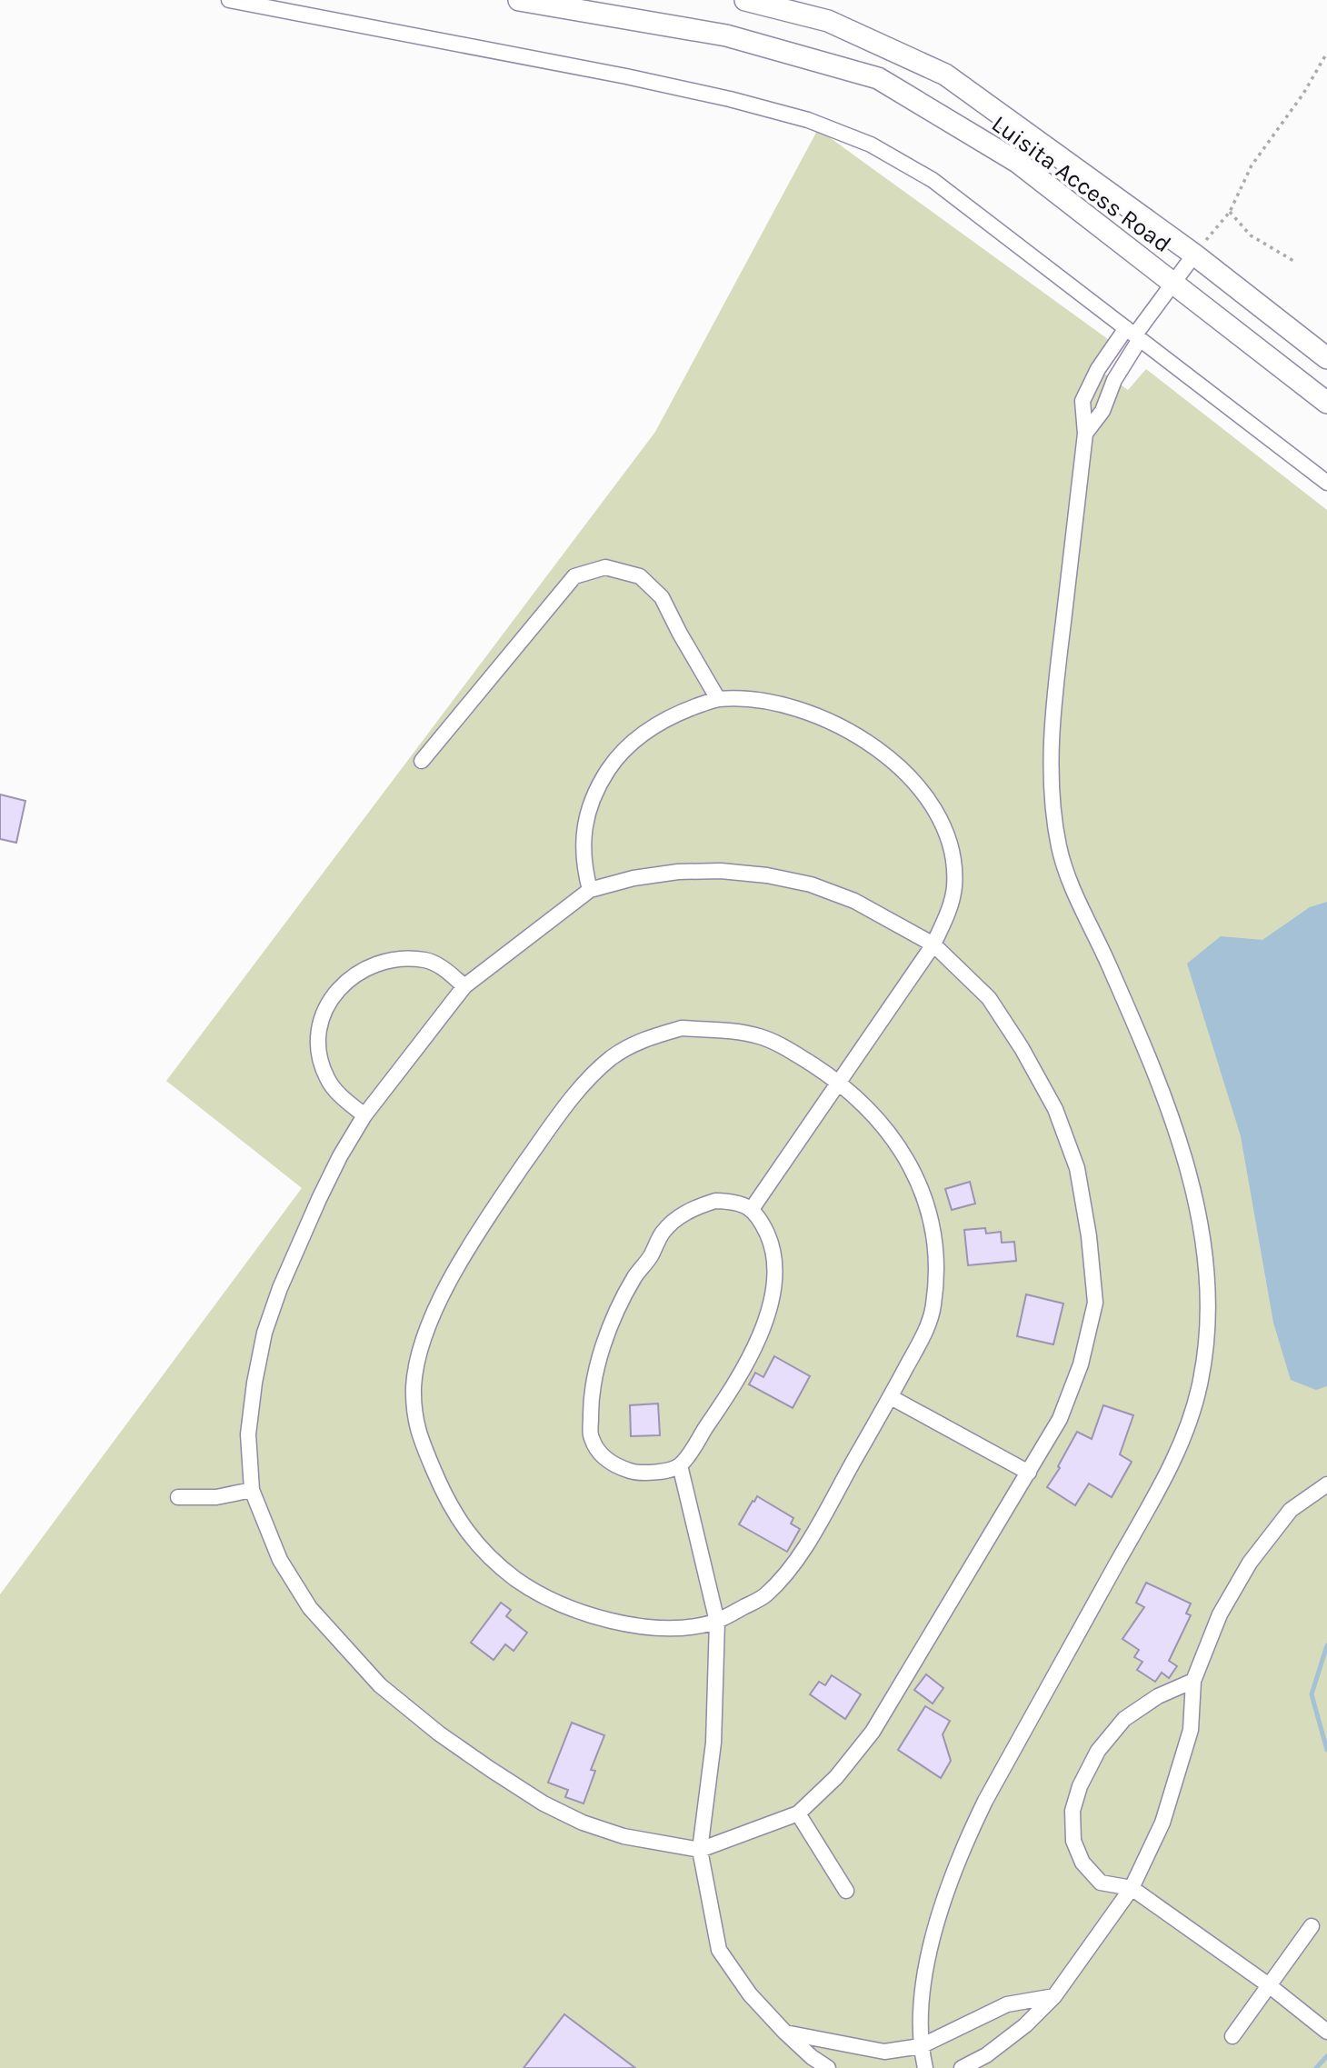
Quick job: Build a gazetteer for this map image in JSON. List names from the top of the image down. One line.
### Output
{"streets":{"main road":["Luisita Access Road"]}}
